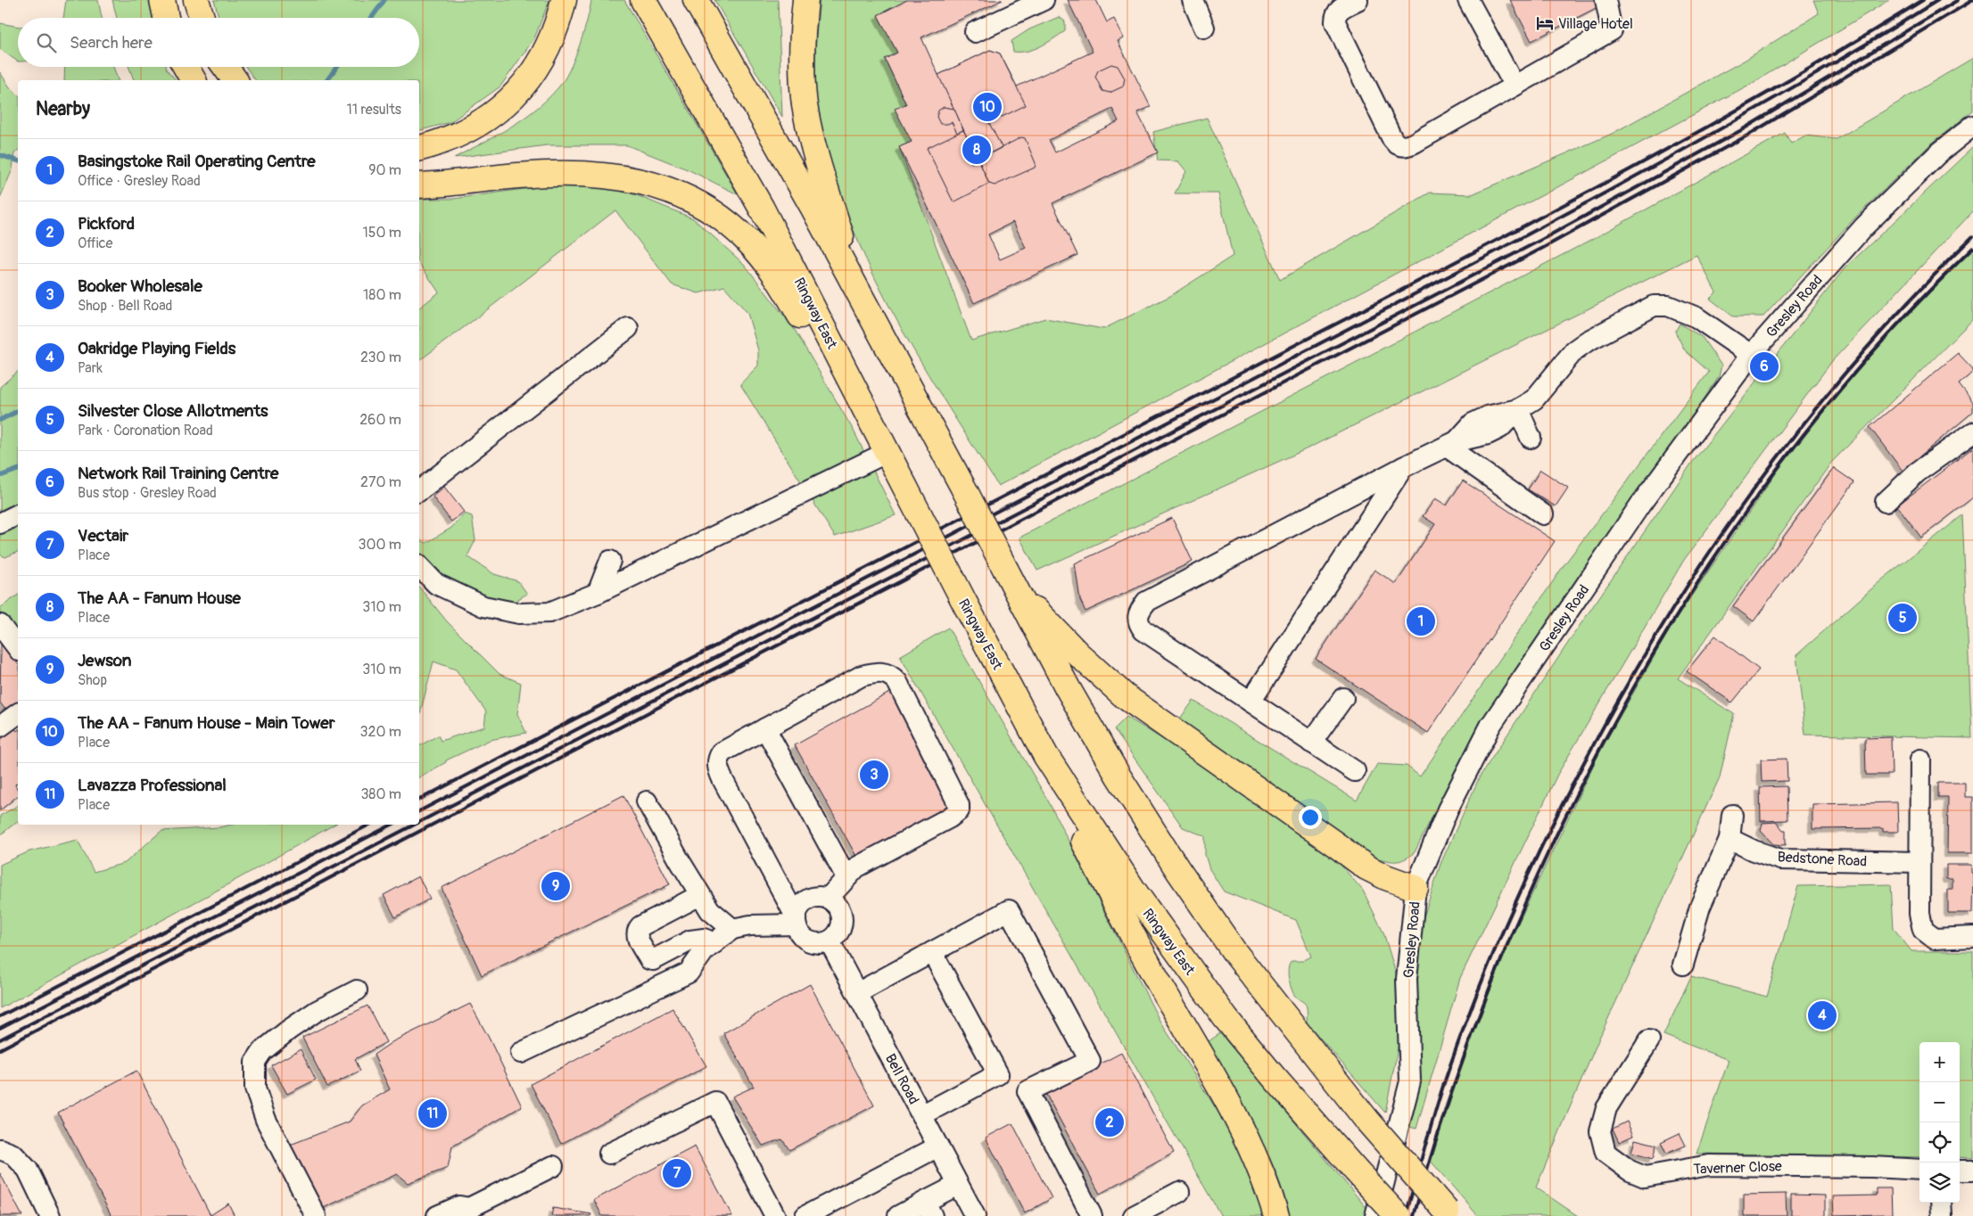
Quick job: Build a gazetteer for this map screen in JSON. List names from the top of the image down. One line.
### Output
{"streets":{"highway":["Ringway East"],"street":["Gresley Road","Bedstone Road","Bell Road","Taverner Close"]},"places":{"hotel":["Village Hotel"]},"page":{"search":"Search here","heading":["Nearby","11 results"],"pins":["10","8","6","5","1","3","9","4","11","2","7"],"list":[{"mark":"1","name":"Basingstoke Rail Operating Centre","note":"Office · Gresley Road","value":"90 m"},{"mark":"2","name":"Pickford","note":"Office","value":"150 m"},{"mark":"3","name":"Booker Wholesale","note":"Shop · Bell Road","value":"180 m"},{"mark":"4","name":"Oakridge Playing Fields","note":"Park","value":"230 m"},{"mark":"5","name":"Silvester Close Allotments","note":"Park · Coronation Road","value":"260 m"},{"mark":"6","name":"Network Rail Training Centre","note":"Bus stop · Gresley Road","value":"270 m"},{"mark":"7","name":"Vectair","note":"Place","value":"300 m"},{"mark":"8","name":"The AA - Fanum House","note":"Place","value":"310 m"},{"mark":"9","name":"Jewson","note":"Shop","value":"310 m"},{"mark":"10","name":"The AA - Fanum House - Main Tower","note":"Place","value":"320 m"},{"mark":"11","name":"Lavazza Professional","note":"Place","value":"380 m"}],"map_buttons":["+","−"]}}
